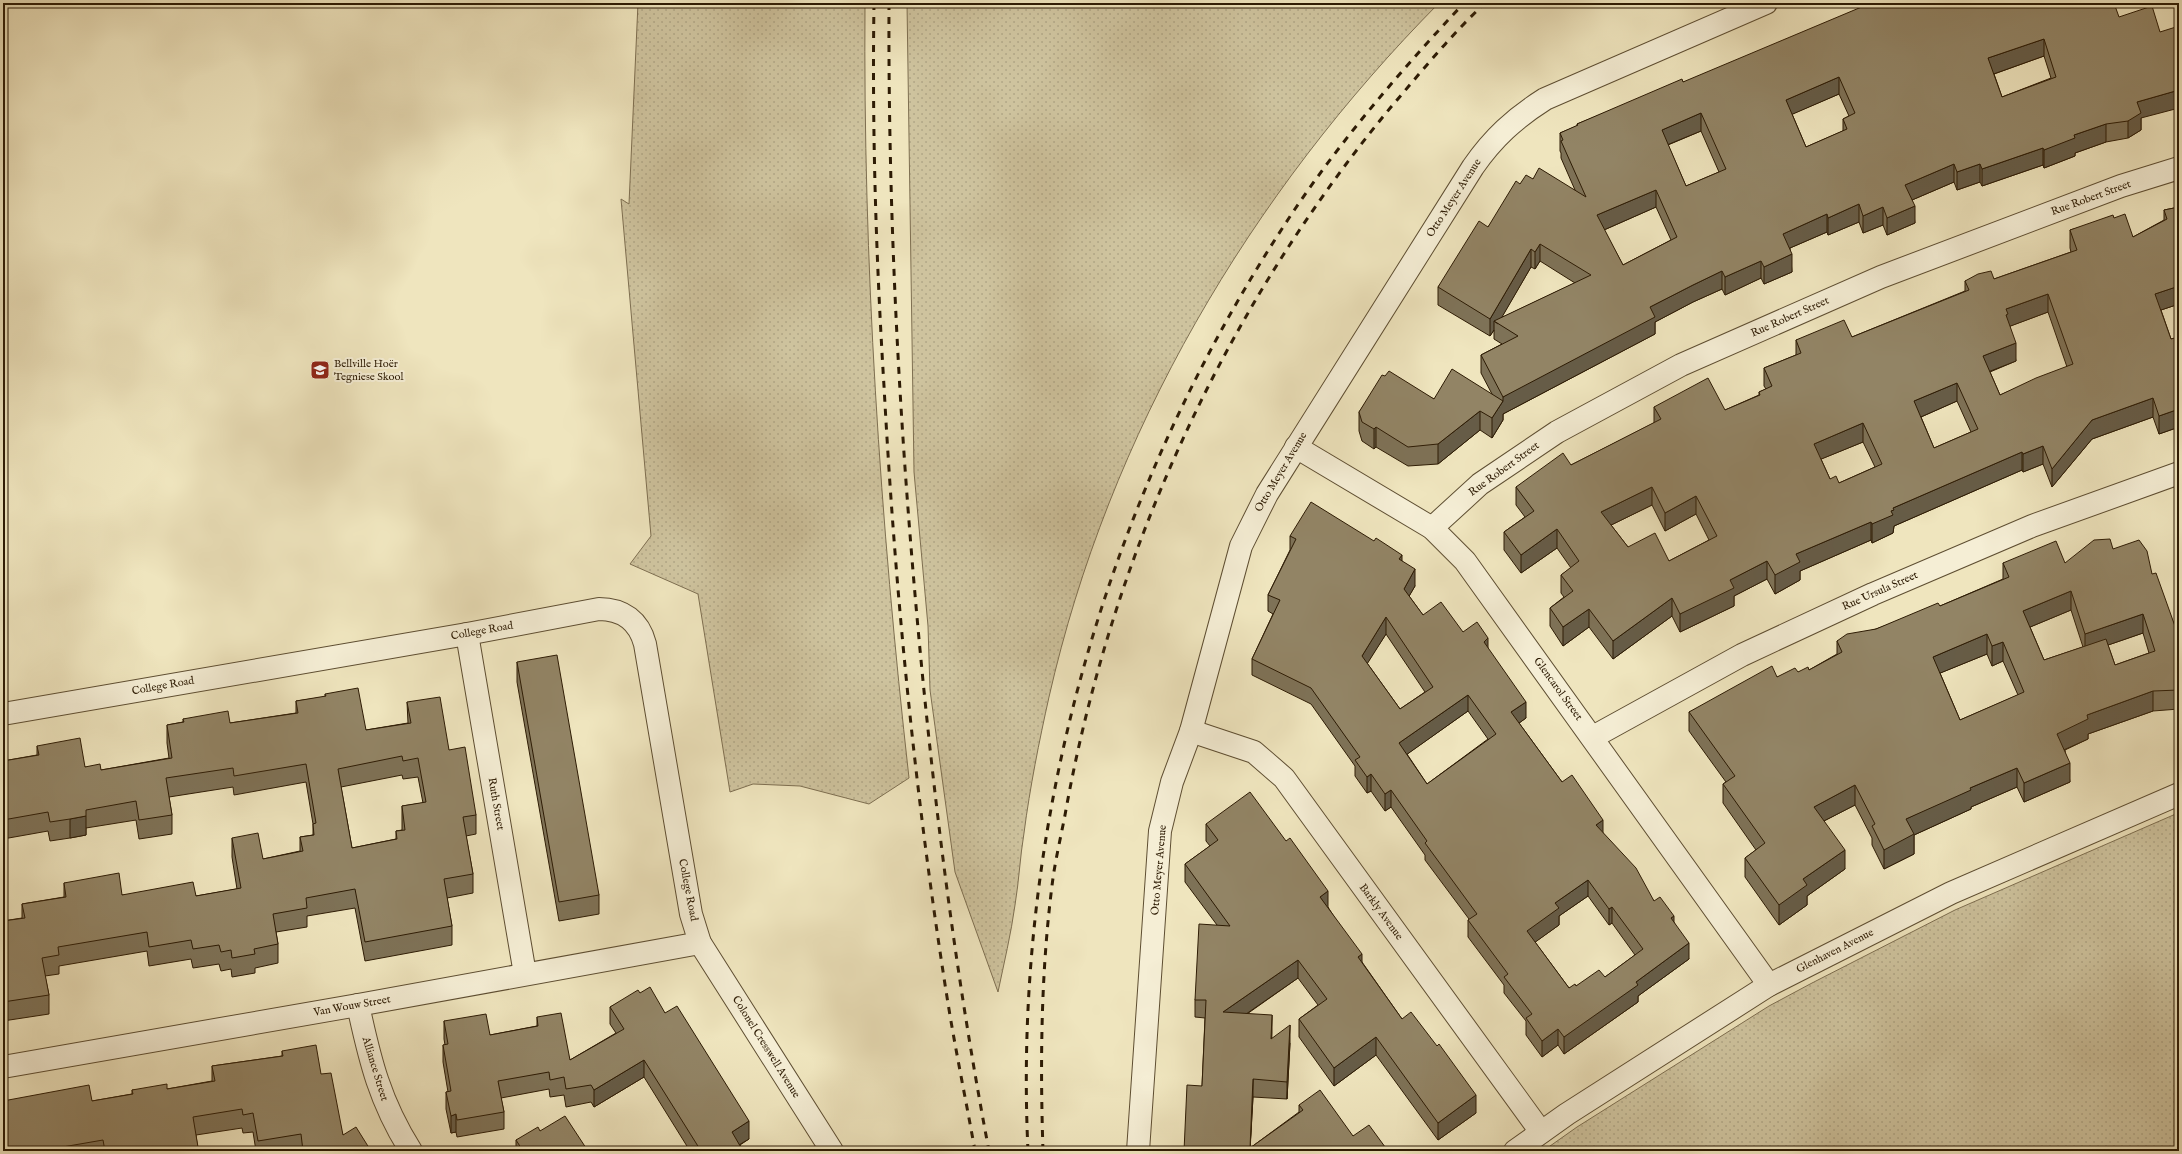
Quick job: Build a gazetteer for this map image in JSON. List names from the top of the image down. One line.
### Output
{"streets":{"street":["Otto Meyer Avenue","Rue Robert Street","Rue Ursula Street","College Road","Glencarol Street","Ruth Street","Barkly Avenue","Glenhaven Avenue","Van Wouw Street","Colonel Cresswell Avenue","Alliance Street"]},"crossings":[["Otto Meyer Avenue","Glencarol Street"],["Otto Meyer Avenue","Barkly Avenue"],["Rue Robert Street","Glencarol Street"],["Rue Ursula Street","Glencarol Street"],["College Road","Ruth Street"],["College Road","Van Wouw Street"],["College Road","Colonel Cresswell Avenue"],["Glencarol Street","Glenhaven Avenue"],["Ruth Street","Van Wouw Street"],["Barkly Avenue","Glenhaven Avenue"],["Van Wouw Street","Colonel Cresswell Avenue"],["Van Wouw Street","Alliance Street"]],"places":{"school or university":["Bellville Hoër Tegniese Skool"]}}
